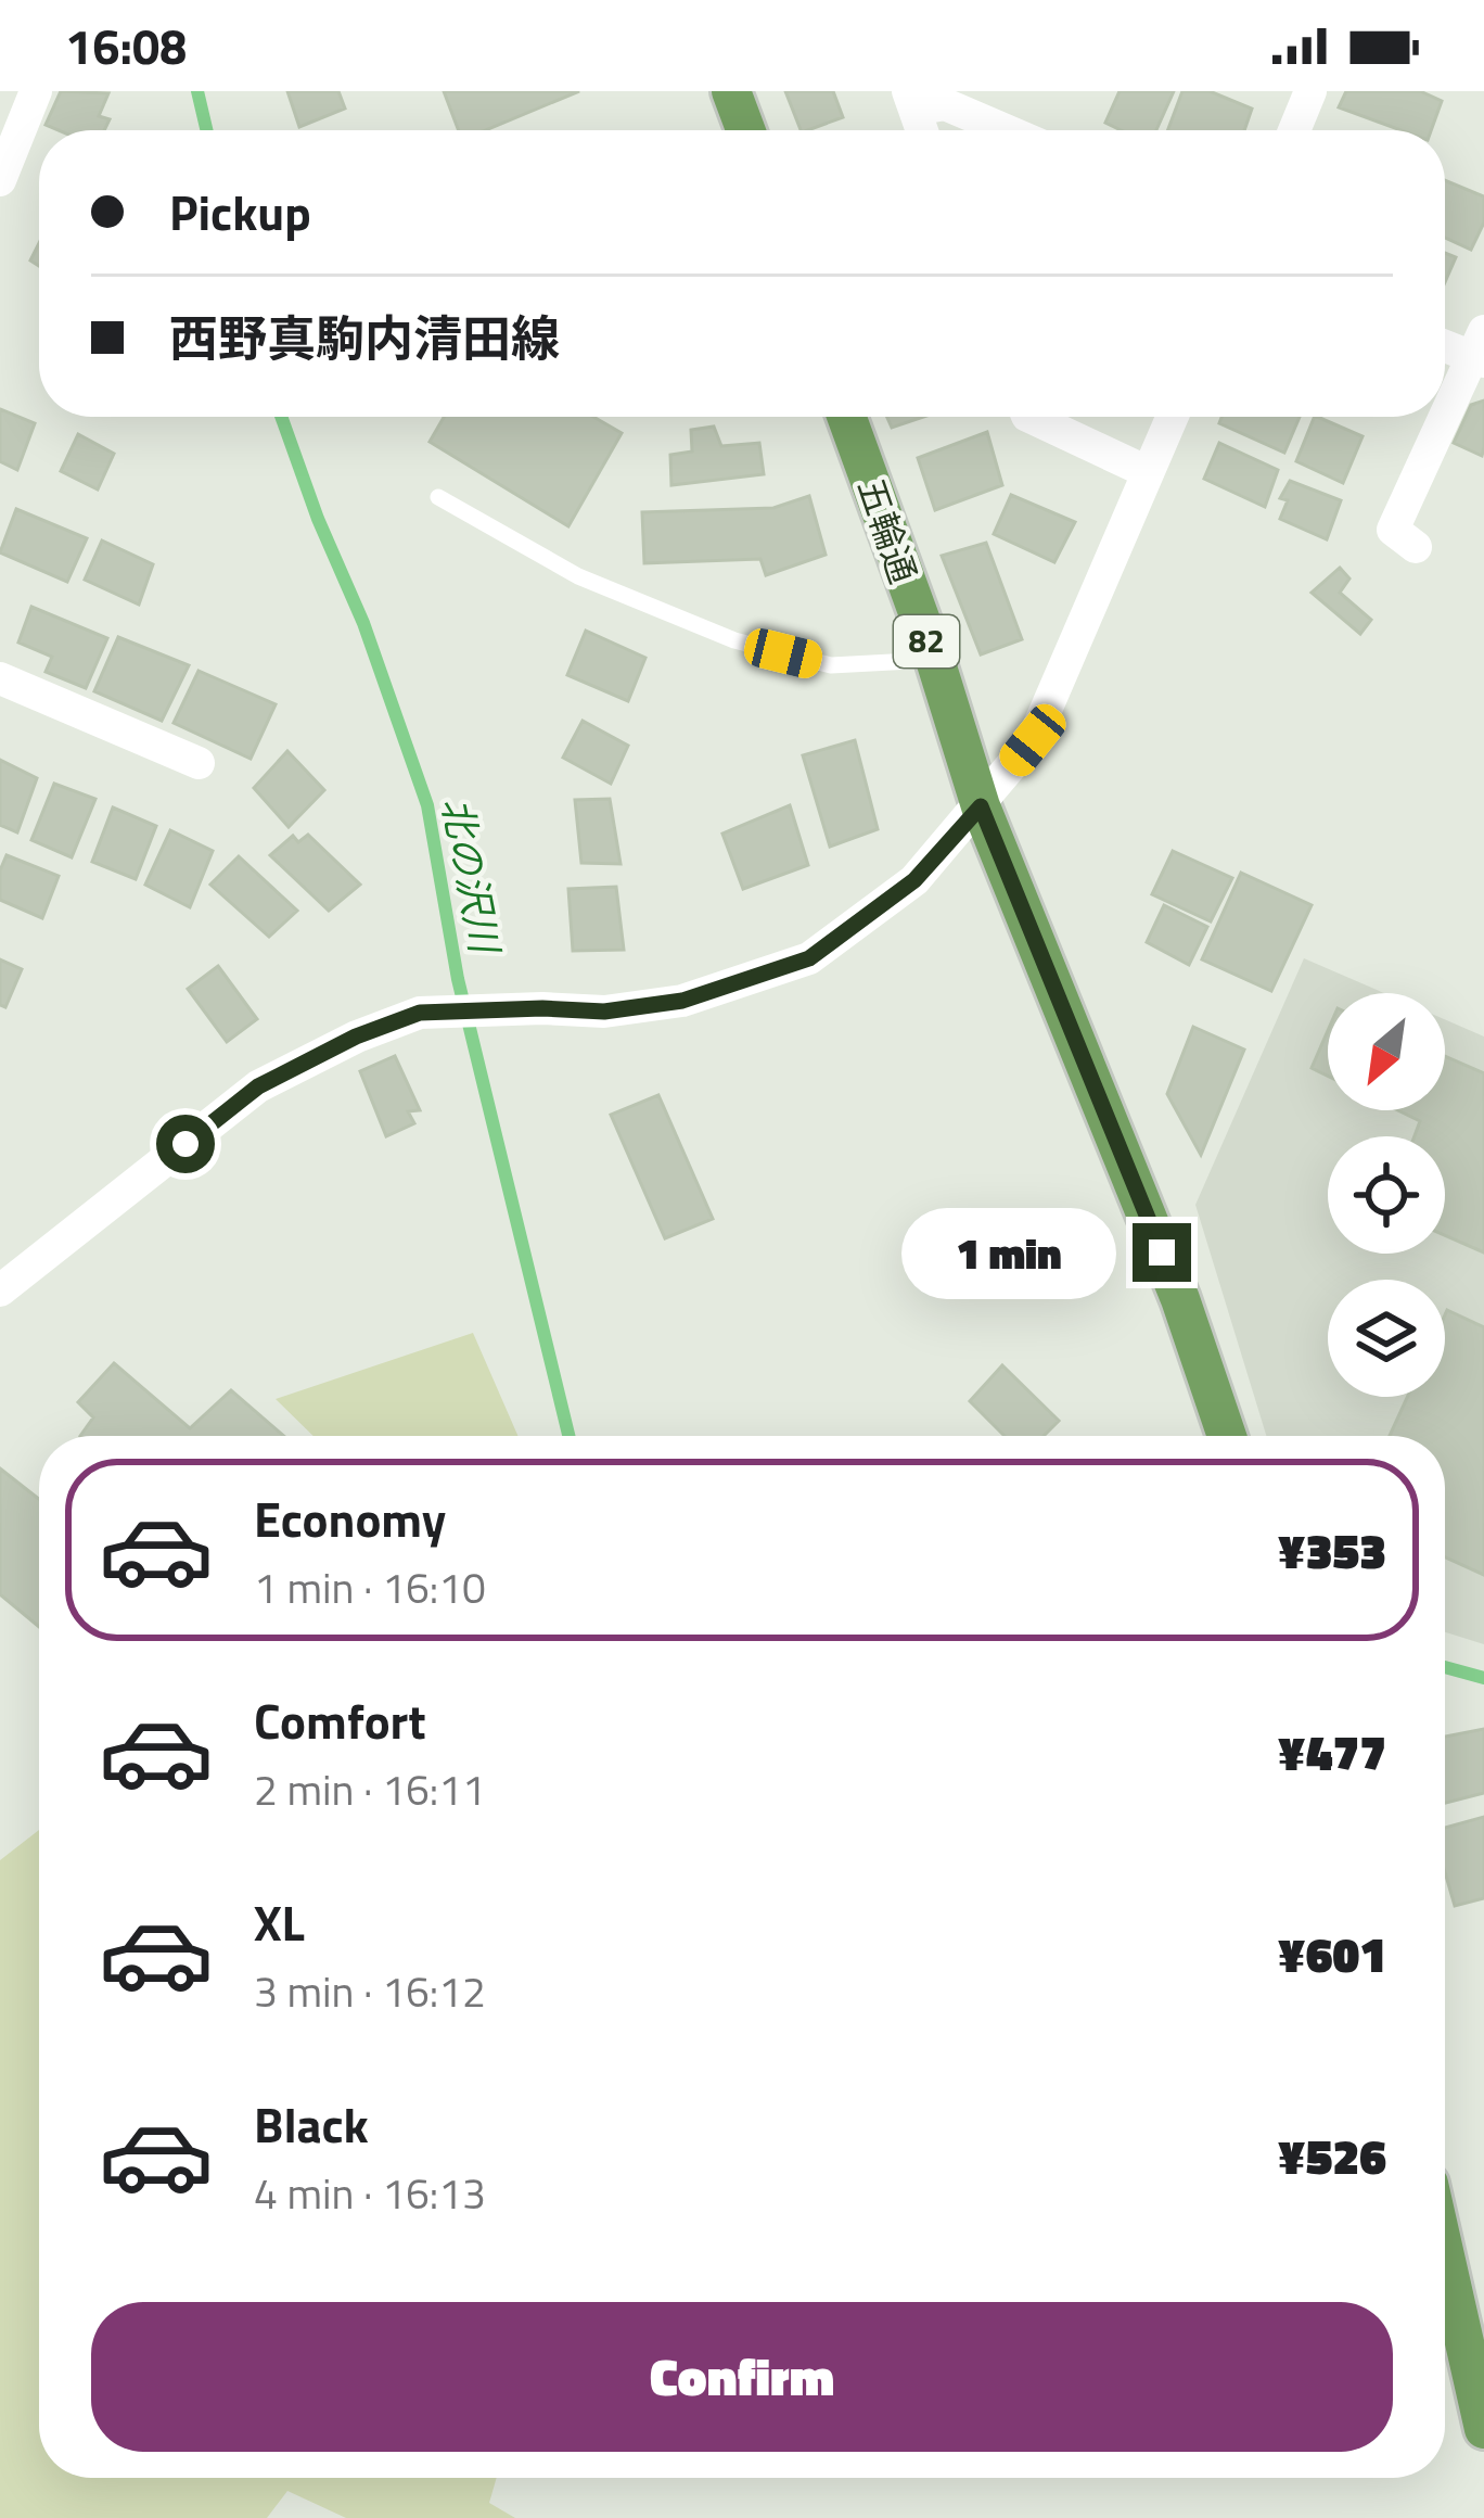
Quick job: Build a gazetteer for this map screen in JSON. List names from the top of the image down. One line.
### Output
{"streets":{"main road":["五輪通","82"]},"water":["北の沢川"],"north":"bottom left","page":{"status":"16:08","banner":["Pickup","西野真駒内清田線"],"bubble":"1 min","list":[{"name":"Economy","note":"1 min · 16:10","value":"¥353"},{"name":"Comfort","note":"2 min · 16:11","value":"¥477"},{"name":"XL","note":"3 min · 16:12","value":"¥601"},{"name":"Black","note":"4 min · 16:13","value":"¥526"}],"buttons":"Confirm"}}
